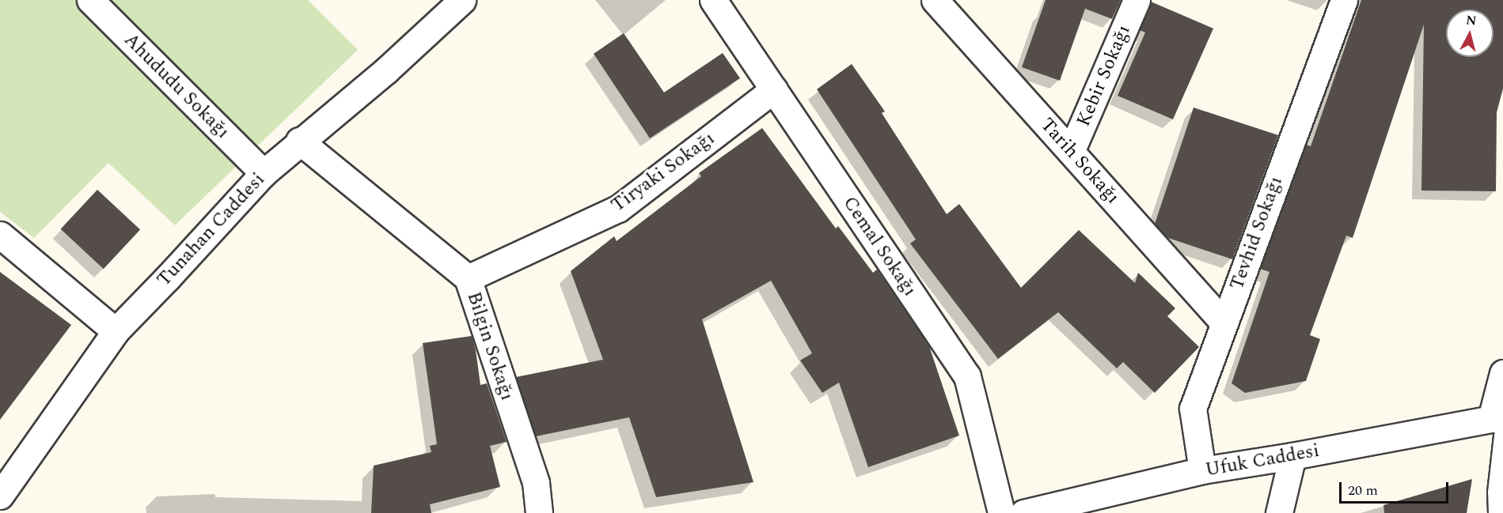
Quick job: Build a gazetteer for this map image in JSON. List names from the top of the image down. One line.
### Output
{"streets":{"street":["Kebir Sokağı","Ahududu Sokağı","Tarih Sokağı","Tiryaki Sokağı","Tunahan Caddesi","Tevhid Sokağı","Cemal Sokağı","Bilgin Sokağı","Ufuk Caddesi"]},"crossings":[["Kebir Sokağı","Tarih Sokağı"],["Ahududu Sokağı","Tunahan Caddesi"],["Tarih Sokağı","Tevhid Sokağı"],["Tiryaki Sokağı","Cemal Sokağı"],["Tiryaki Sokağı","Bilgin Sokağı"],["Tunahan Caddesi","Bilgin Sokağı"],["Tevhid Sokağı","Ufuk Caddesi"]],"scale_bar":"20 m","north":"top"}
